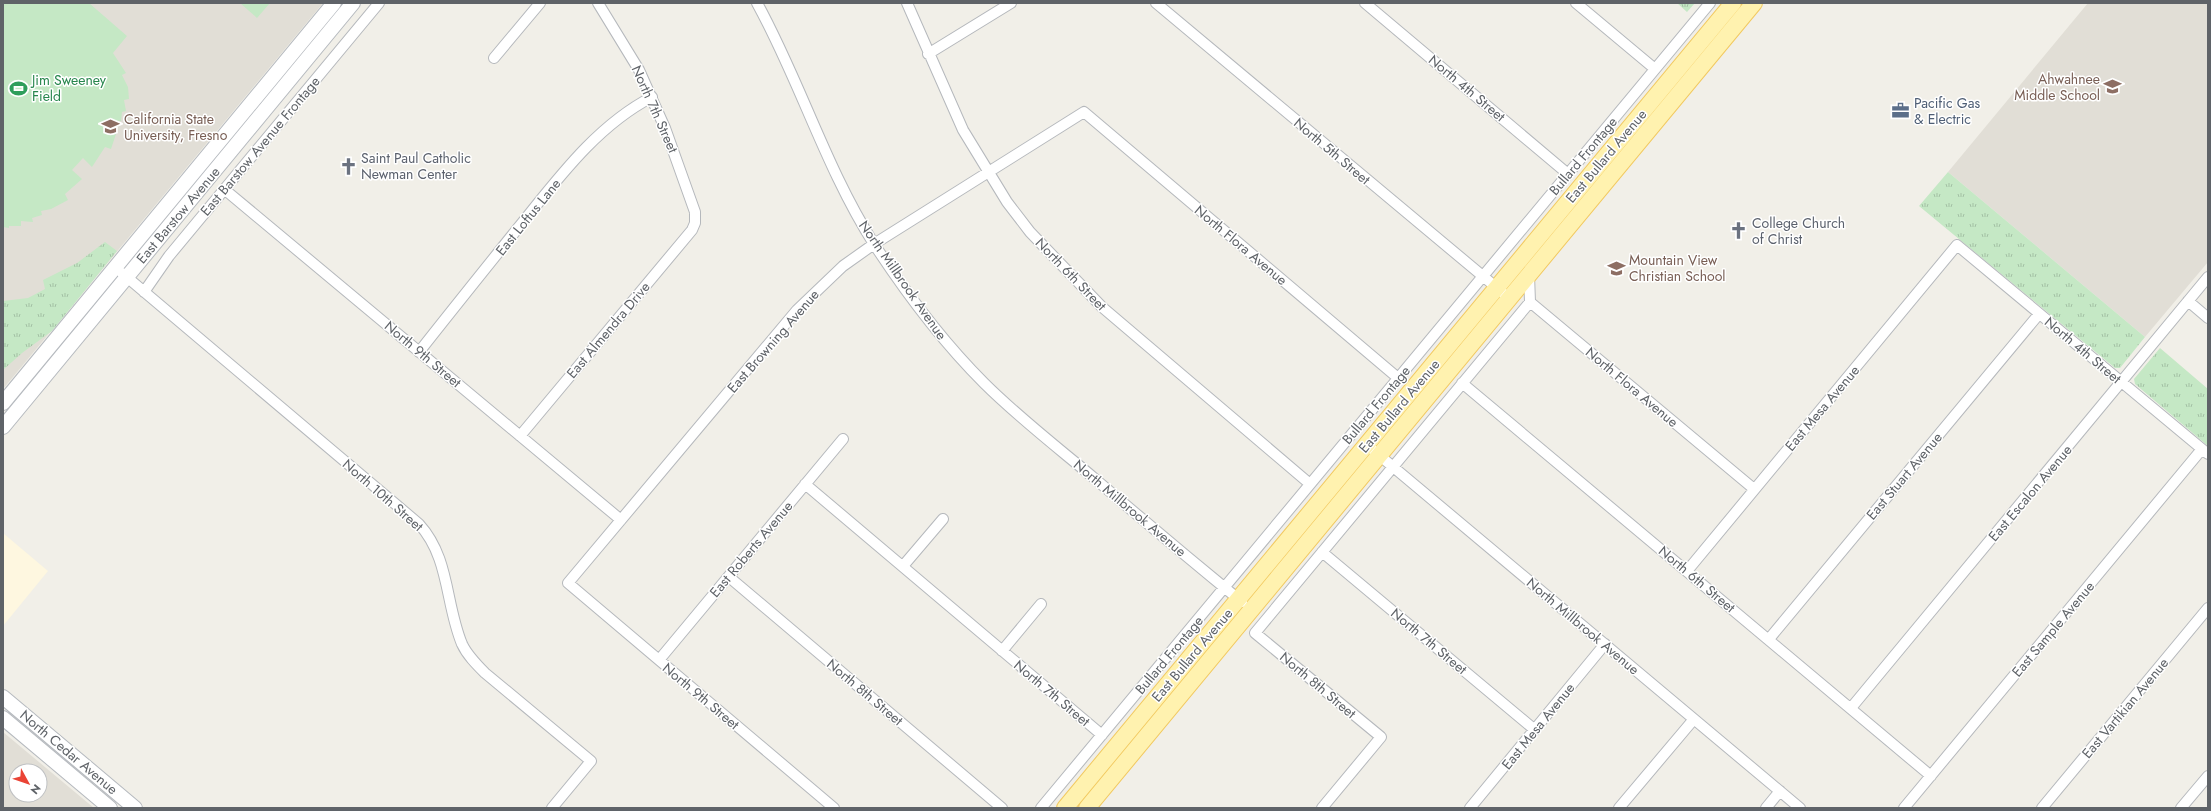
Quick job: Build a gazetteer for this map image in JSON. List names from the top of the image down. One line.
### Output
{"streets":{"main road":["East Bullard Avenue","East Barstow Avenue","North Cedar Avenue"],"street":["North 4th Street","North 7th Street","East Barstow Avenue Frontage","North 5th Street","Bullard Frontage","East Loftus Lane","North Flora Avenue","North 6th Street","North Millbrook Avenue","East Almendra Drive","East Browning Avenue","North 9th Street","East Mesa Avenue","East Stuart Avenue","East Escalon Avenue","North 10th Street","East Roberts Avenue","East Sample Avenue","North 8th Street","East Vartikian Avenue"]},"crossings":[["North 4th Street","Bullard Frontage"],["North 4th Street","East Mesa Avenue"],["North 4th Street","East Stuart Avenue"],["North 4th Street","East Escalon Avenue"],["North 4th Street","East Sample Avenue"],["North 7th Street","Bullard Frontage"],["North 7th Street","East Loftus Lane"],["North 7th Street","East Almendra Drive"],["North 7th Street","East Mesa Avenue"],["North 7th Street","East Roberts Avenue"],["North 7th Street","North 8th Street"],["East Barstow Avenue Frontage","North 9th Street"],["East Barstow Avenue Frontage","North 10th Street"],["North 5th Street","Bullard Frontage"],["North 5th Street","East Bullard Avenue"],["Bullard Frontage","North Flora Avenue"],["Bullard Frontage","North 6th Street"],["Bullard Frontage","North Millbrook Avenue"],["East Bullard Avenue","North Millbrook Avenue"],["East Barstow Avenue","North 10th Street"],["East Loftus Lane","North 9th Street"],["North Flora Avenue","East Browning Avenue"],["North Flora Avenue","East Mesa Avenue"],["North 6th Street","East Browning Avenue"],["North 6th Street","East Mesa Avenue"],["North 6th Street","East Stuart Avenue"],["North 6th Street","East Escalon Avenue"],["North 6th Street","East Sample Avenue"],["North Millbrook Avenue","East Browning Avenue"],["North Millbrook Avenue","East Mesa Avenue"],["East Almendra Drive","North 9th Street"],["East Browning Avenue","North 9th Street"],["North 9th Street","East Roberts Avenue"],["East Roberts Avenue","North 8th Street"]],"places":{"school or university":["Ahwahnee Middle School","California State University, Fresno","Mountain View Christian School"],"sports":["Jim Sweeney Field"],"office":["Pacific Gas & Electric"],"church":["Saint Paul Catholic Newman Center","College Church of Christ"]},"north":"bottom right"}
